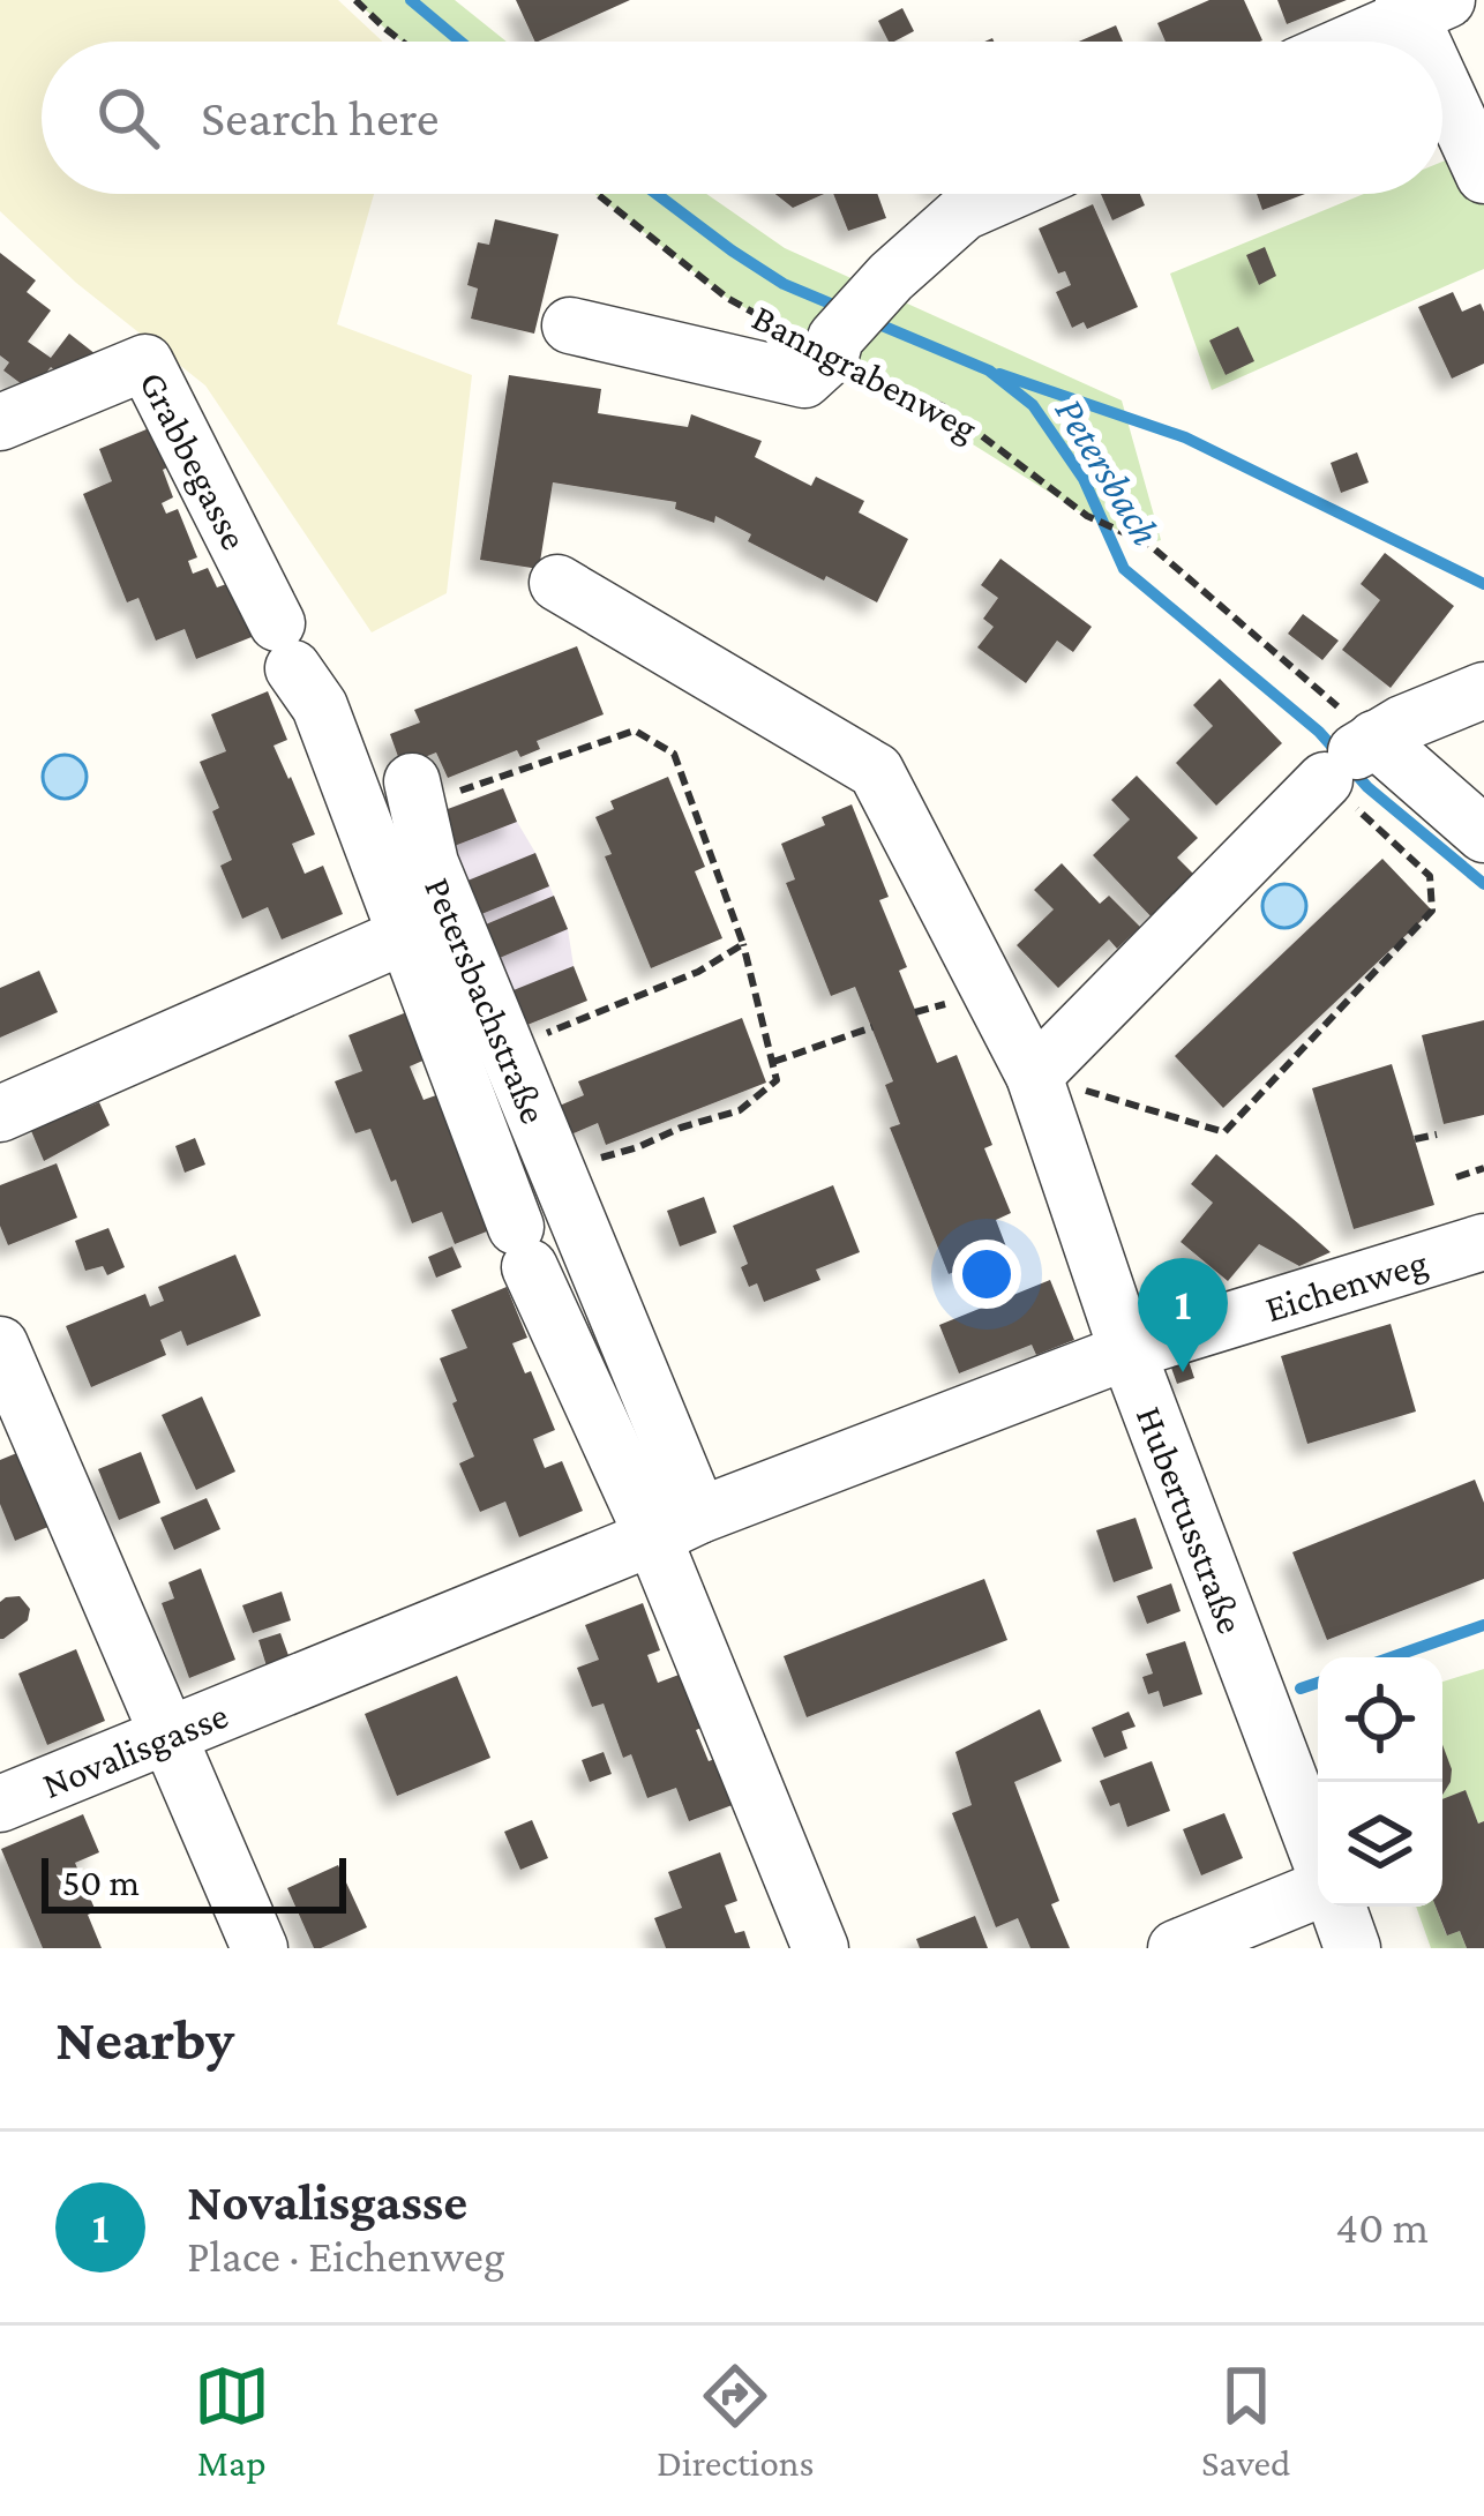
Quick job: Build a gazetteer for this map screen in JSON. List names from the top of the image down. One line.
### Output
{"streets":{"street":["Grabbegasse","Petersbachstraße","Eichenweg","Hubertusstraße","Novalisgasse"],"path":["Banngrabenweg"]},"crossings":[["Banngrabenweg","Hubertusstraße"],["Grabbegasse","Petersbachstraße"],["Petersbachstraße","Novalisgasse"],["Eichenweg","Hubertusstraße"],["Eichenweg","Novalisgasse"],["Hubertusstraße","Novalisgasse"]],"water":["Petersbach"],"scale_bar":"50 m","page":{"search":"Search here","pins":"1","scale":"50 m","heading":"Nearby","list":[{"mark":"1","name":"Novalisgasse","note":"Place · Eichenweg","value":"40 m"}],"nav":["Map","Directions","Saved"]}}
